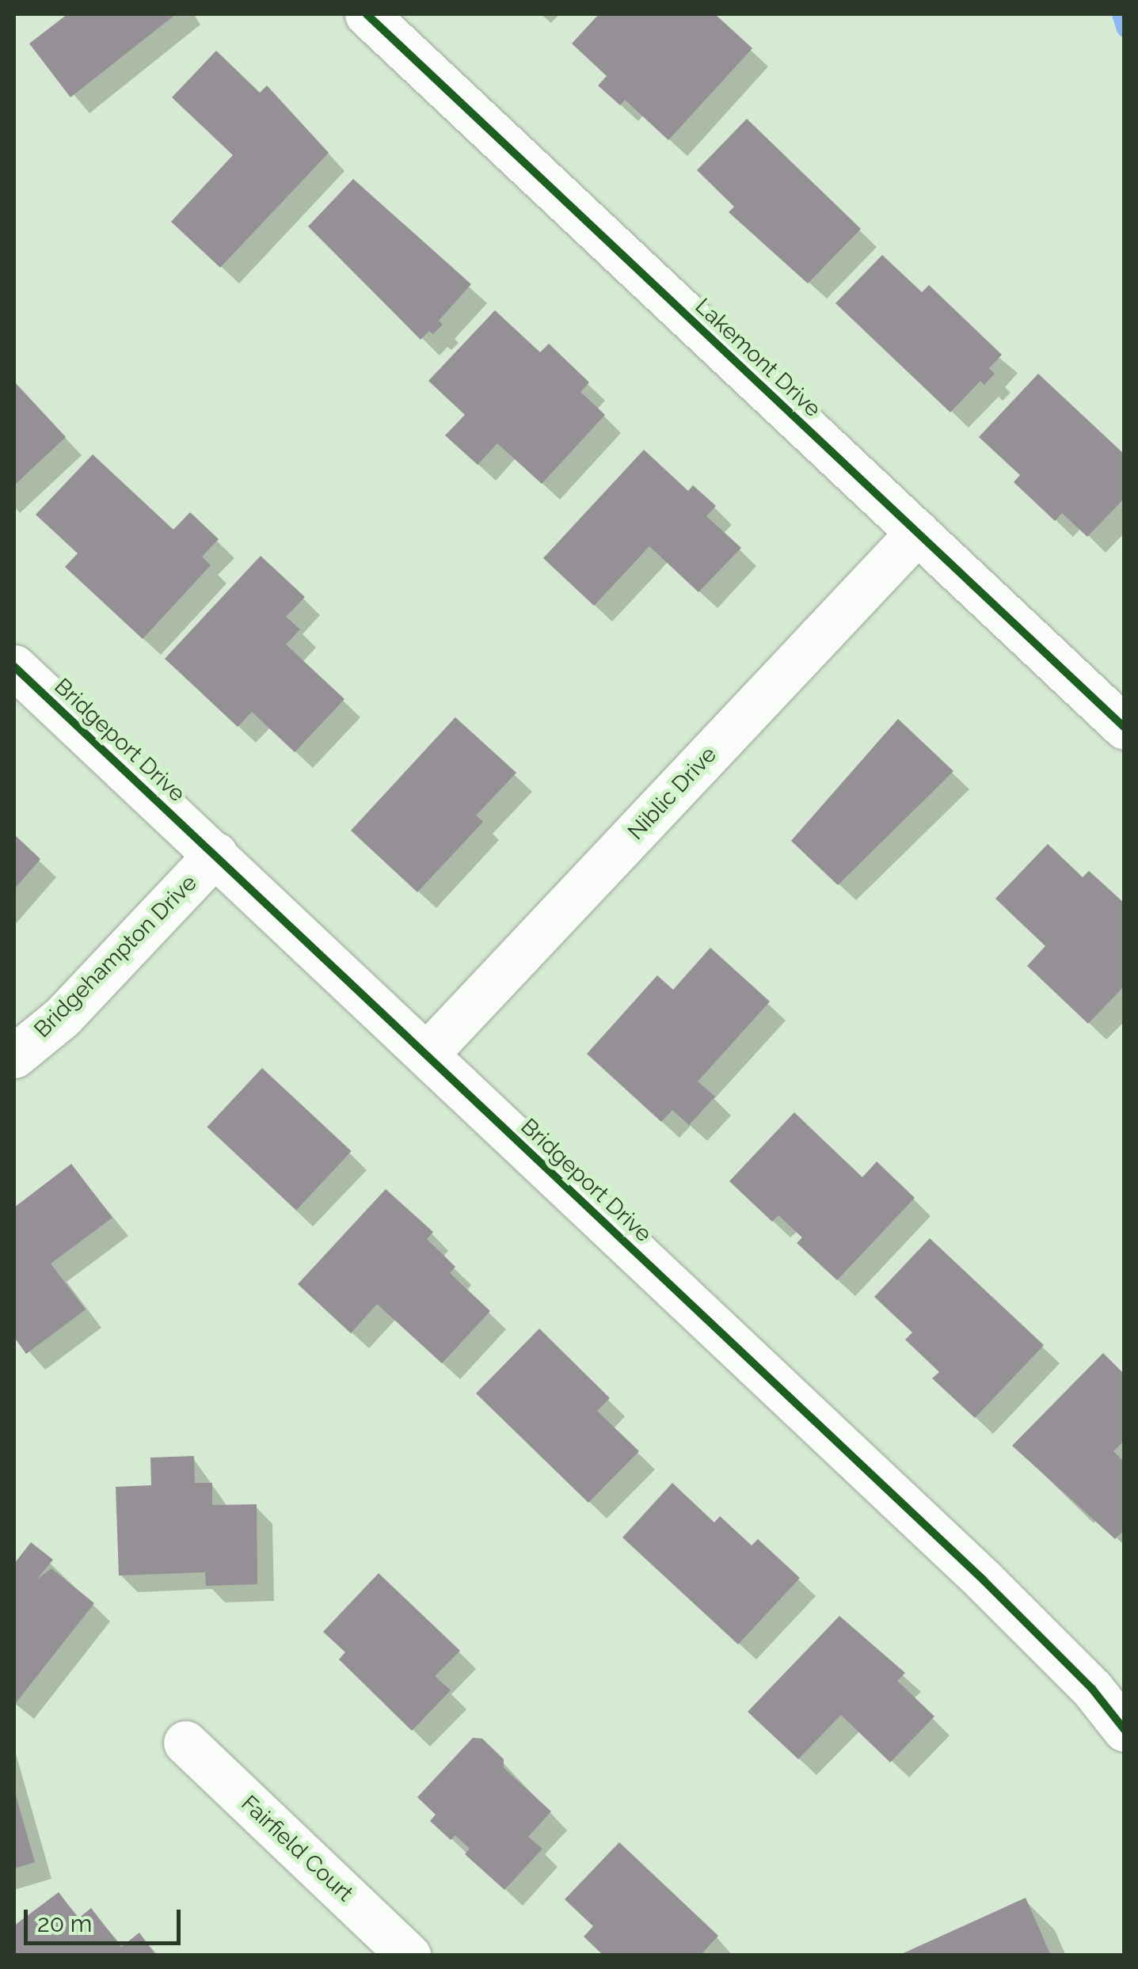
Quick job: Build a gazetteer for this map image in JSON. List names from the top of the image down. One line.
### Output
{"streets":{"street":["Lakemont Drive","Bridgeport Drive","Niblic Drive","Bridgehampton Drive","Fairfield Court"]},"crossings":[["Lakemont Drive","Niblic Drive"],["Bridgeport Drive","Niblic Drive"],["Bridgeport Drive","Bridgehampton Drive"]],"scale_bar":"20 m"}
